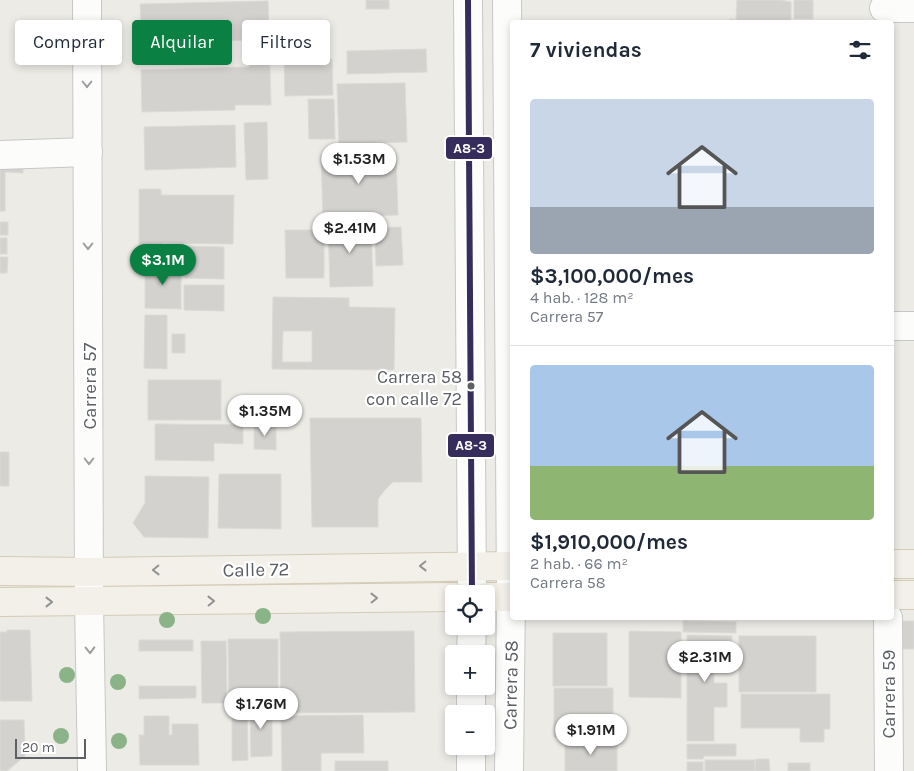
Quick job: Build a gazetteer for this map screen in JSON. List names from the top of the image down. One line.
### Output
{"streets":{"main road":["Calle 72"],"street":["Carrera 57","Carrera 58","Carrera 59"]},"crossings":[["Carrera 57","Calle 72"]],"one_way":["Carrera 57"],"places":["Carrera 58 con calle 72"],"lines":["transit line A8-3"],"scale_bar":"20 m","page":{"chip":["Comprar","Alquilar","Filtros"],"heading":"7 viviendas","list":[{"name":"$3,100,000/mes","note":"4 hab. · 128 m² · Carrera 57"},{"name":"$1,910,000/mes","note":"2 hab. · 66 m² · Carrera 58"}],"price":["$1.53M","$2.41M","$3.1M","$1.35M","$2.31M","$1.76M","$1.91M"],"map_buttons":["+","−"],"scale":"20 m"}}
